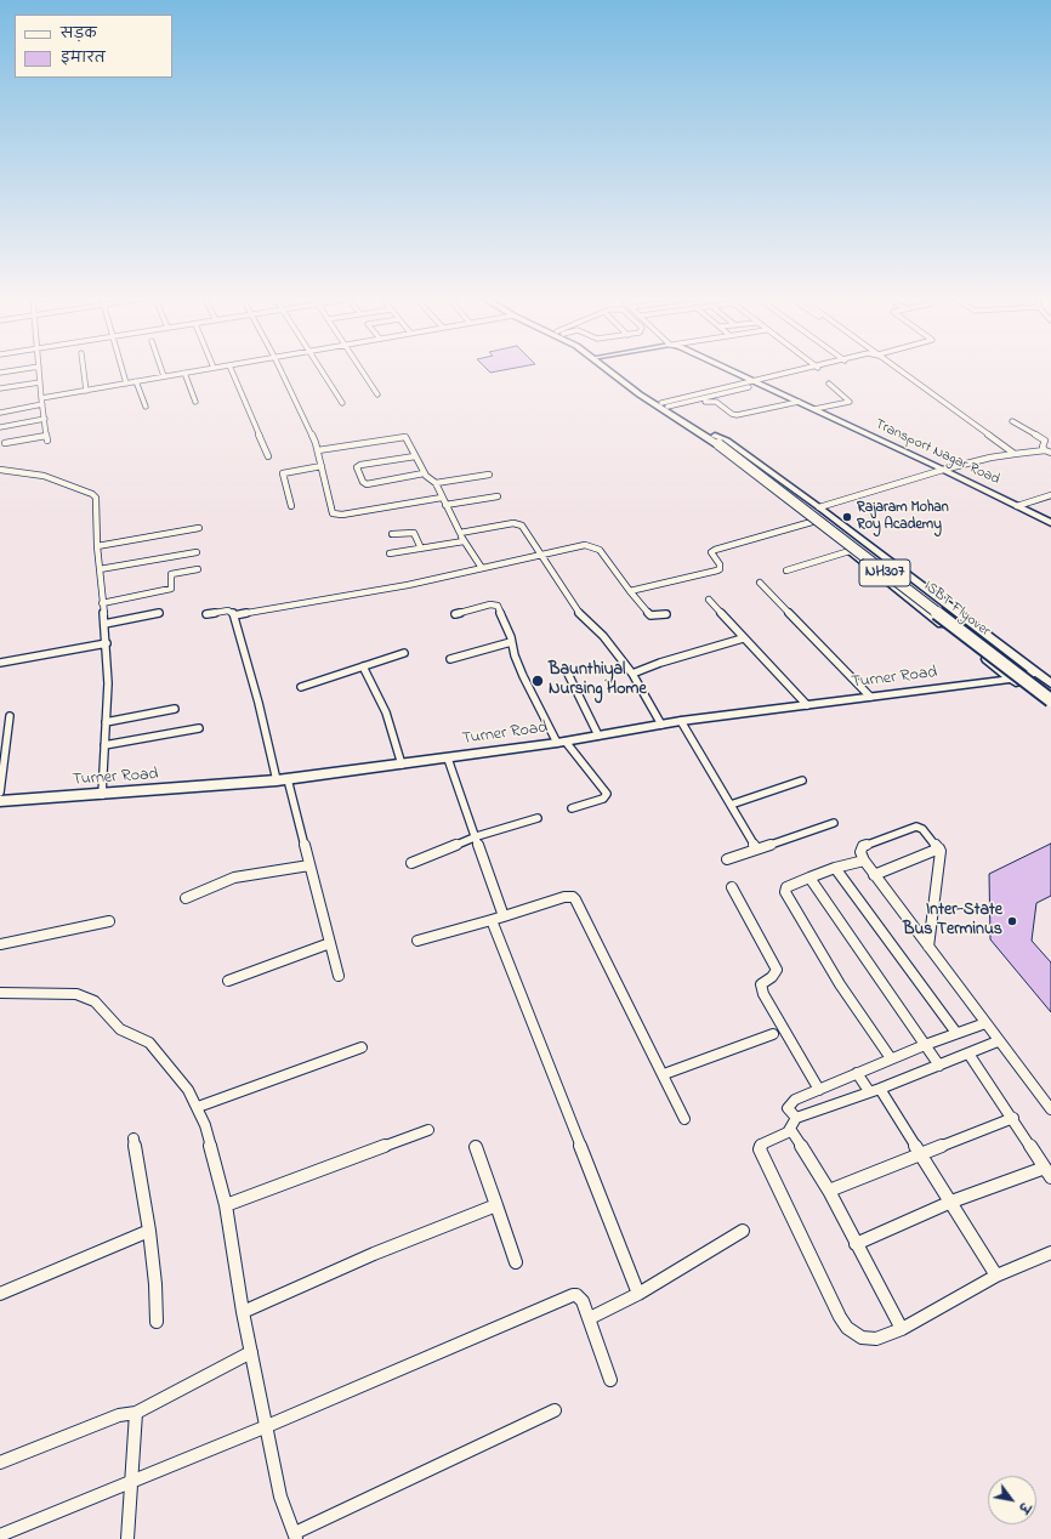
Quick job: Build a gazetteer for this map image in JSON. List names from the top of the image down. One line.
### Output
{"streets":{"highway":["NH307","ISBT Flyover"],"main road":["Transport Nagar Road","Turner Road"]},"crossings":[["NH307","ISBT Flyover"]],"places":["Rajaram Mohan Roy Academy","Baunthiyal Nursing Home","Inter-State Bus Terminus"],"legend":["सड़क","इमारत"],"north":"bottom right"}
